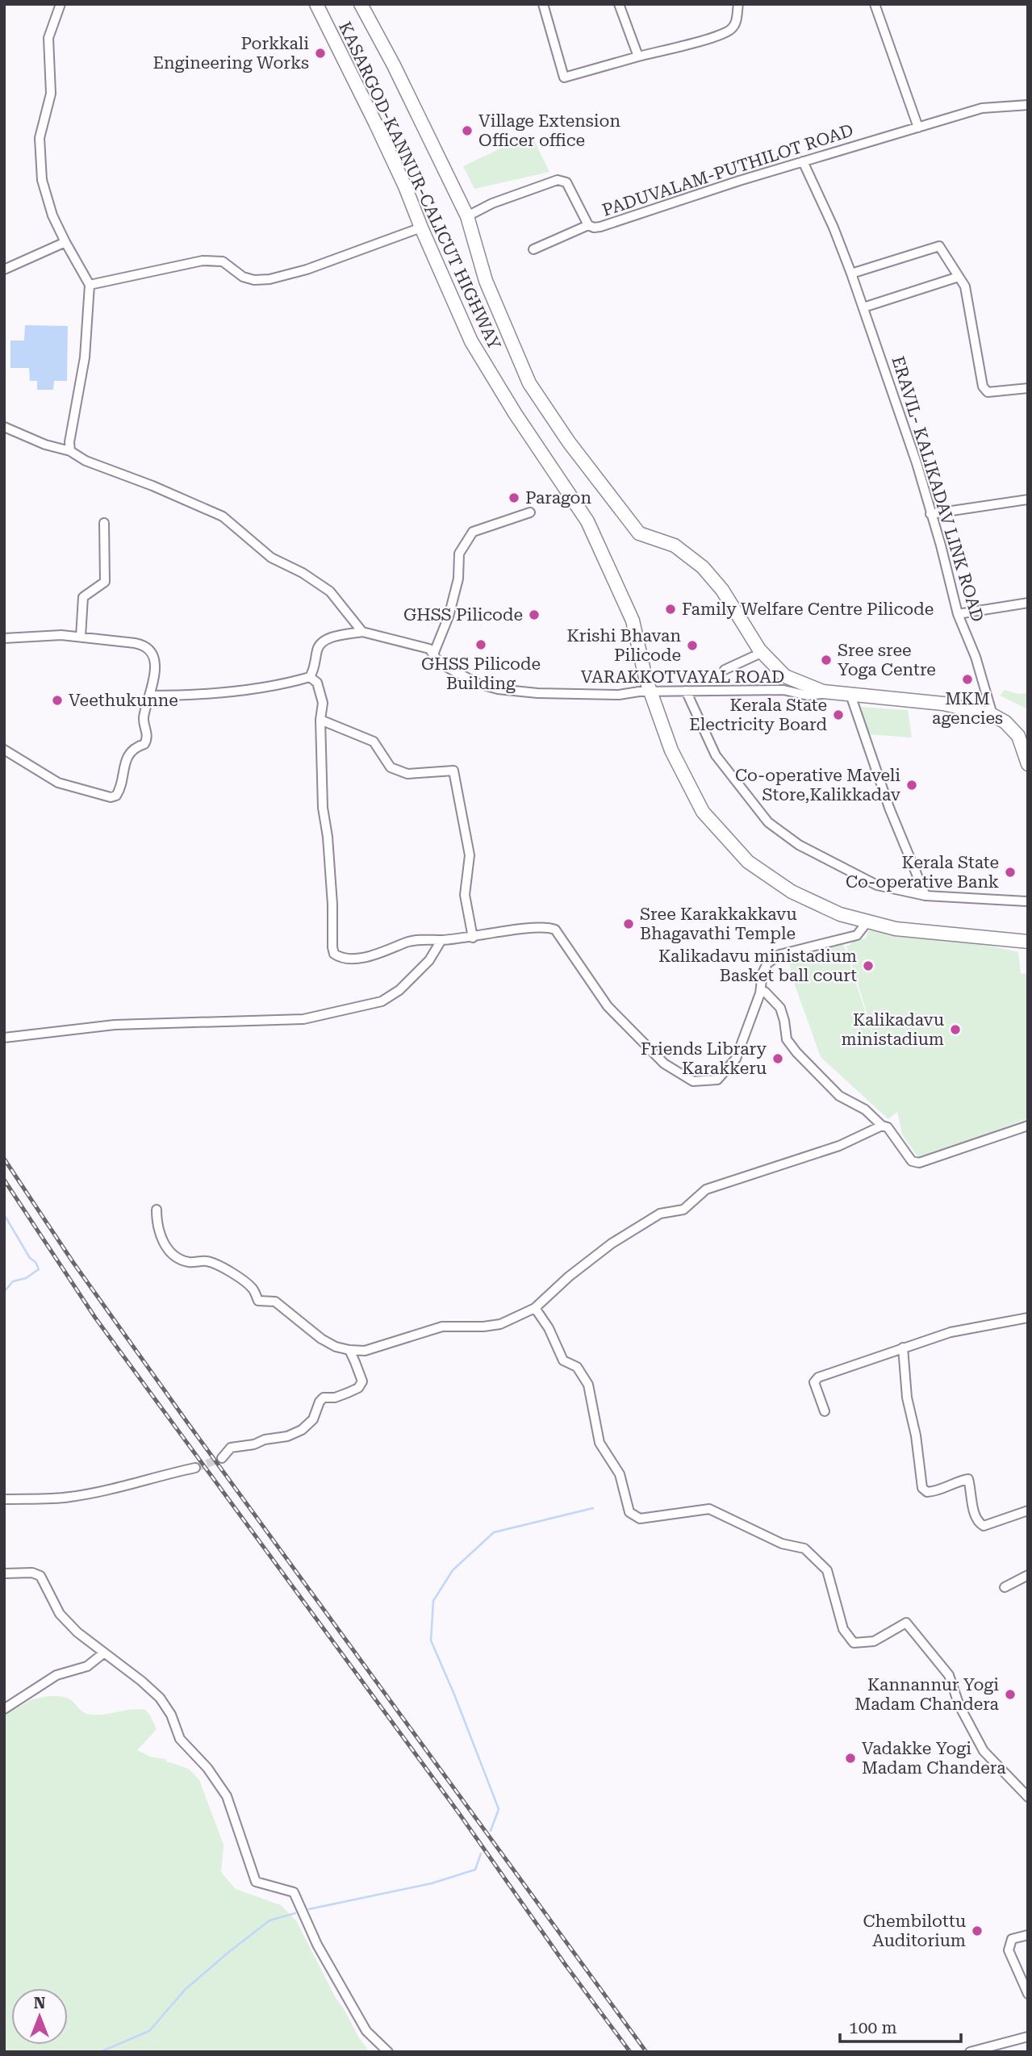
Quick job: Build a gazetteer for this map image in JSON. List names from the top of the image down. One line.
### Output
{"streets":{"highway":["KASARGOD-KANNUR-CALICUT HIGHWAY"],"street":["PADUVALAM-PUTHILOT ROAD","ERAVIL- KALIKADAV LINK ROAD","VARAKKOTVAYAL ROAD"]},"crossings":[["PADUVALAM-PUTHILOT ROAD","KASARGOD-KANNUR-CALICUT HIGHWAY"],["PADUVALAM-PUTHILOT ROAD","ERAVIL- KALIKADAV LINK ROAD"],["KASARGOD-KANNUR-CALICUT HIGHWAY","ERAVIL- KALIKADAV LINK ROAD"],["KASARGOD-KANNUR-CALICUT HIGHWAY","VARAKKOTVAYAL ROAD"]],"places":["Porkkali Engineering Works","Village Extension Officer office","Paragon","Family Welfare Centre Pilicode","GHSS Pilicode","GHSS Pilicode Building","Krishi Bhavan Pilicode","Sree sree Yoga Centre","MKM agencies","Veethukunne","Kerala State Electricity Board","Co-operative Maveli Store,Kalikkadav","Kerala State Co-operative Bank","Sree Karakkakkavu Bhagavathi Temple","Kalikadavu ministadium Basket ball court","Kalikadavu ministadium","Friends Library Karakkeru","Kannannur Yogi Madam Chandera","Vadakke Yogi Madam Chandera","Chembilottu Auditorium"],"scale_bar":"100 m","north":"top"}
